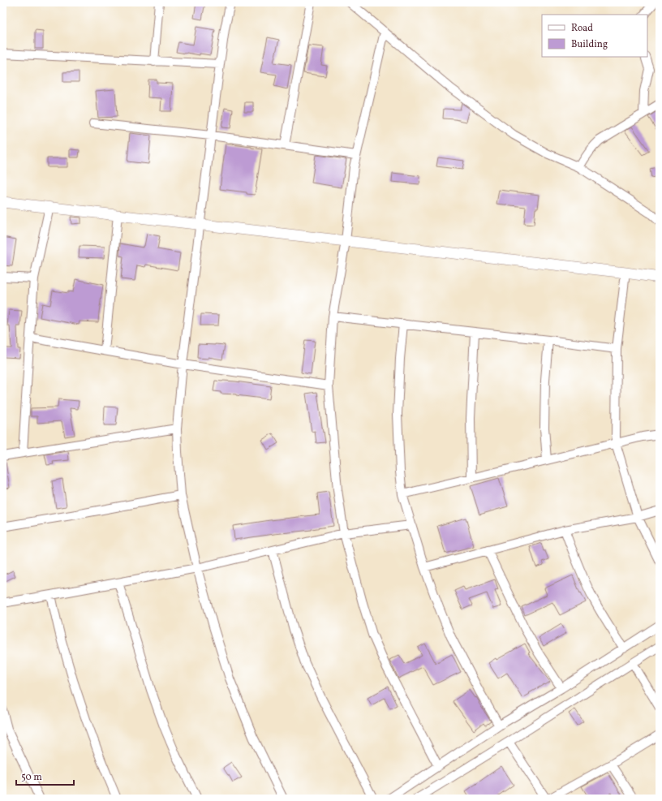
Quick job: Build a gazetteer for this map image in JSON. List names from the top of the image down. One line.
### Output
{"legend":["Road","Building"],"scale_bar":"50 m"}
